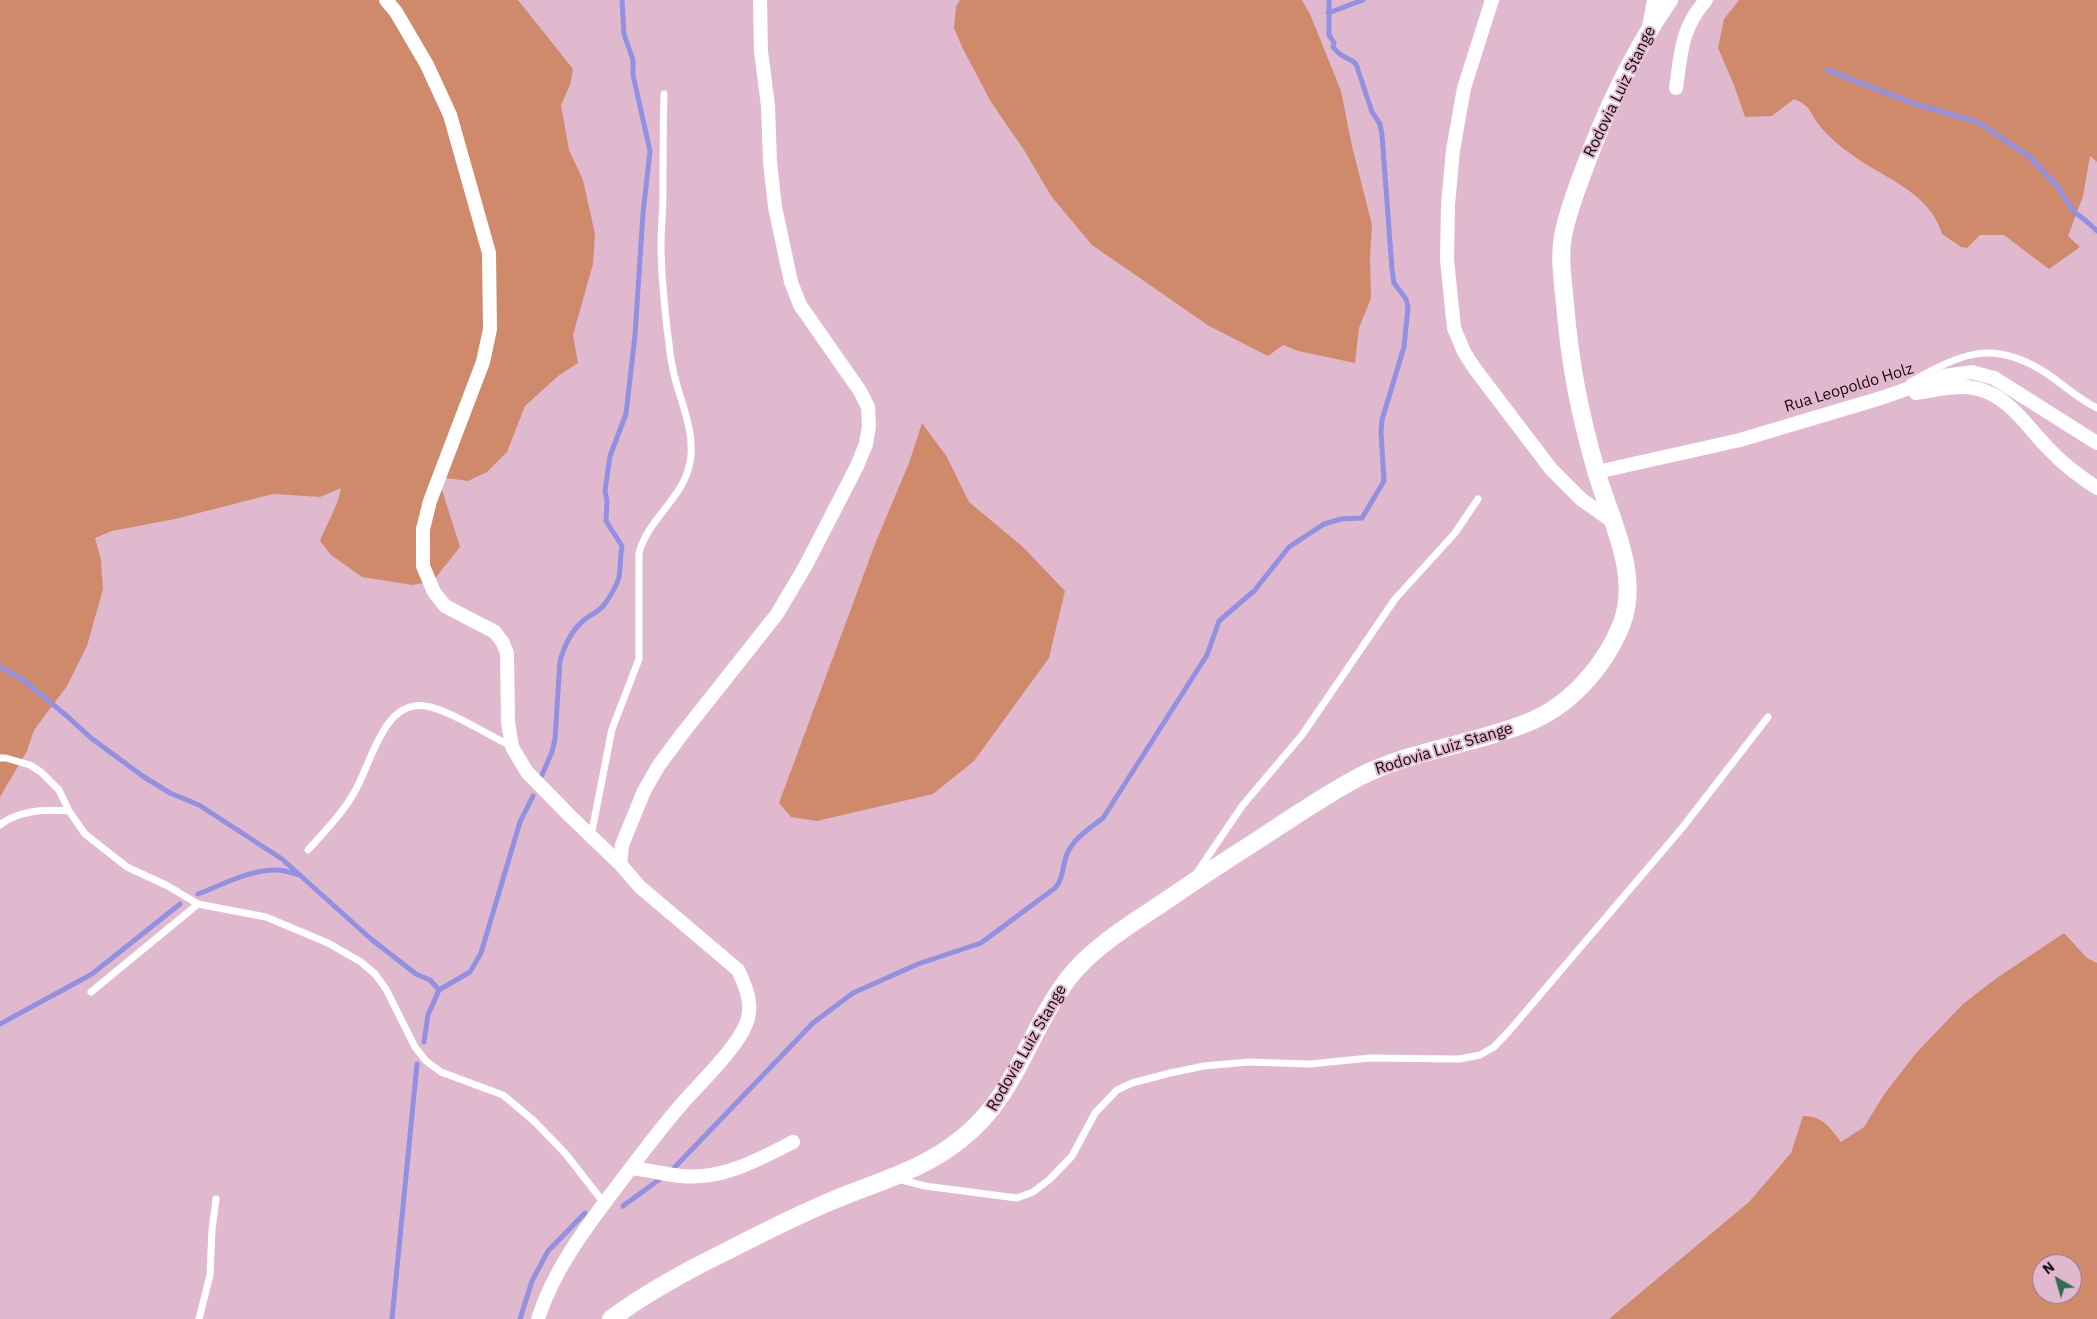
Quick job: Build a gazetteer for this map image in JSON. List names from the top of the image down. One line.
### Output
{"streets":{"street":["Rodovia Luiz Stange","Rua Leopoldo Holz"]},"crossings":[["Rodovia Luiz Stange","Rua Leopoldo Holz"]],"north":"top left"}
